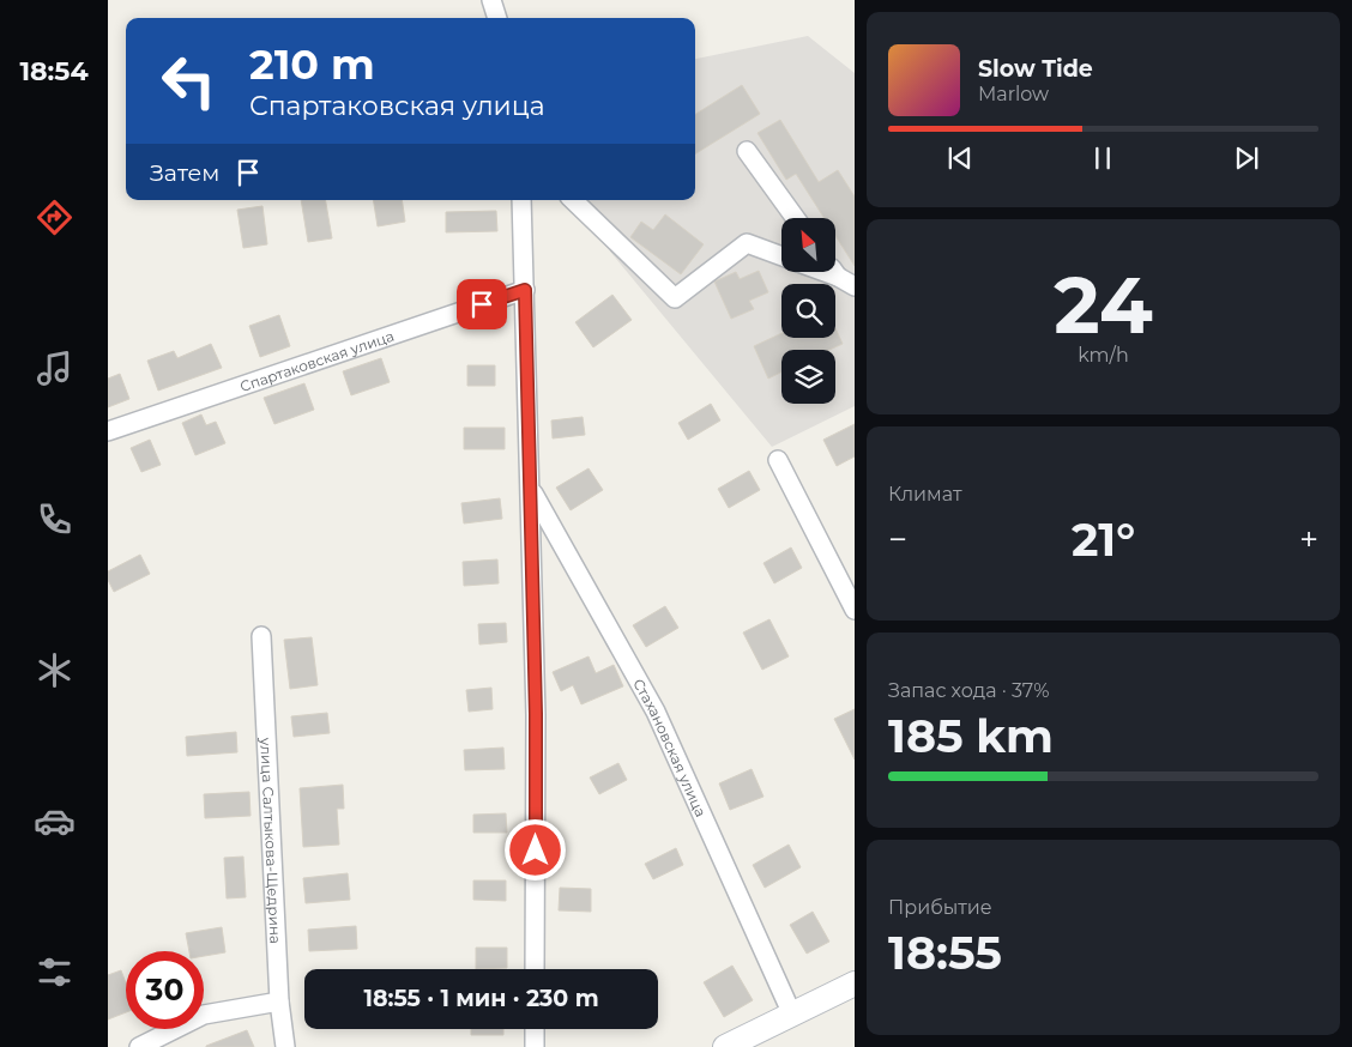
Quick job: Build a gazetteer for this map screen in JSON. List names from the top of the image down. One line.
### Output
{"streets":{"street":["Спартаковская улица","Стахановская улица","улица Салтыкова-Щедрина"]},"north":"top left","page":{"tabs":"18:54","turn":["210 m","Спартаковская улица"],"song":["Slow Tide","Marlow"],"then":"Затем","tile":[["24","km/h"],"Климат",["Запас хода · 37%","185 km"],["Прибытие","18:55"]],"heat":["−","21°","+"],"limit":"30","trip":"18:55 · 1 мин · 230 m"}}
